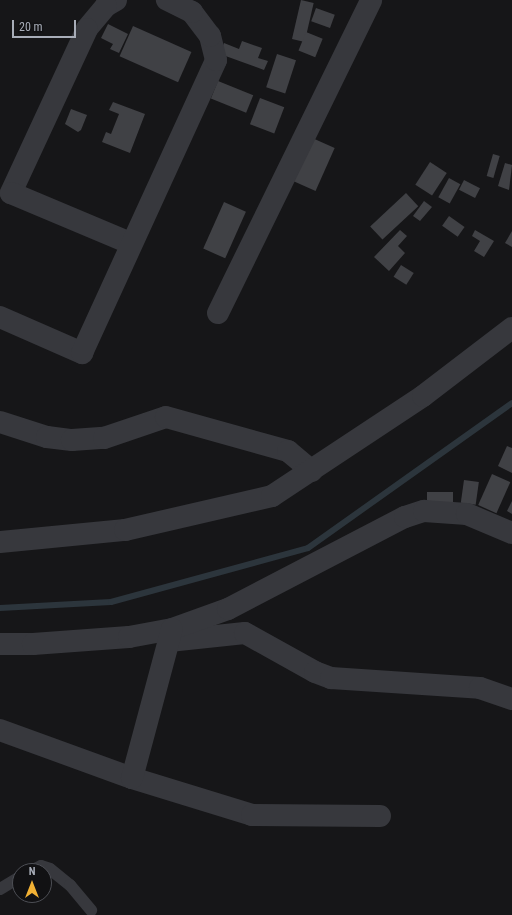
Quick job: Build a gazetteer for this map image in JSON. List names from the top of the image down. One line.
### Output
{"scale_bar":"20 m","north":"top"}
